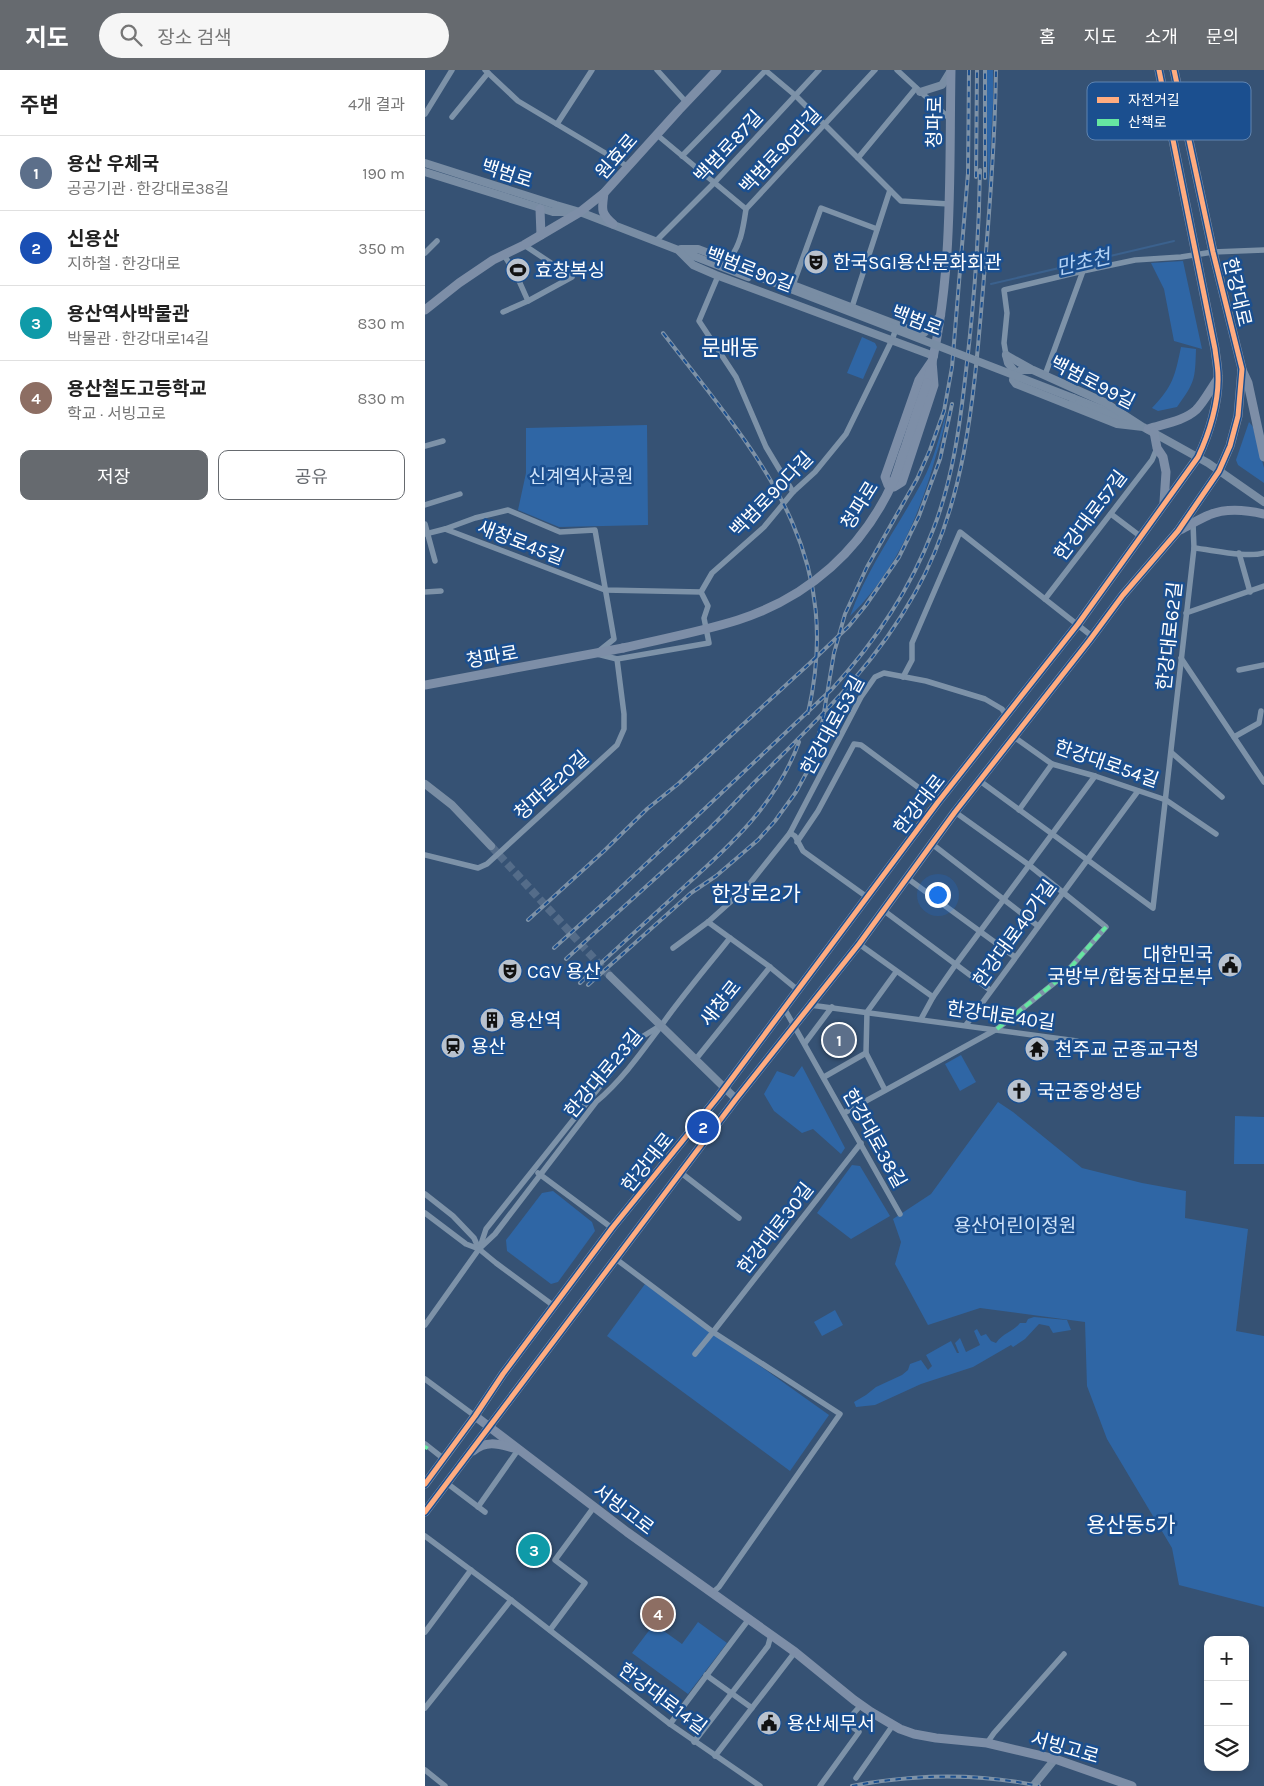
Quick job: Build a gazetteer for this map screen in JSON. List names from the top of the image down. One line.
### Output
{"streets":{"main road":["청파로","원효로","백범로","백범로90길","한강대로","백범로99길","서빙고로"],"street":["백범로87길","백범로90라길","백범로90다길","한강대로57길","새창로45길","한강대로62길","한강대로53길","한강대로54길","청파로20길","한강대로40가길","새창로","한강대로40길","한강대로23길","한강대로38길","한강대로30길","한강대로14길"]},"crossings":[["청파로","백범로90길"],["청파로","새창로45길"],["백범로87길","백범로"],["백범로90라길","백범로90길"],["원효로","백범로"],["백범로","백범로90길"],["백범로","한강대로"],["백범로","백범로99길"],["백범로90길","백범로90다길"],["한강대로","백범로99길"],["한강대로","한강대로53길"],["한강대로","한강대로54길"],["한강대로","한강대로40길"],["한강대로","한강대로38길"],["한강대로","서빙고로"],["한강대로62길","한강대로54길"],["한강대로62길","한강대로40가길"],["한강대로54길","한강대로40가길"],["한강대로54길","한강대로40길"],["한강대로40가길","한강대로40길"],["새창로","한강대로23길"],["한강대로38길","한강대로30길"]],"districts":["문배동","한강로2가","용산동5가"],"water":["만초천"],"parks":["신계역사공원","용산어린이정원"],"places":{"theatre":["한국SGI용산문화회관","CGV 용산"],"sports":["효창복싱"],"public building":["대한민국 국방부/합동참모본부","용산세무서"],"building":["용산역"],"station":["용산"],"temple":["천주교 군종교구청"],"church":["국군중앙성당"]},"legend":["자전거길","산책로"],"page":{"header":"지도","search":"장소 검색","nav":["홈","지도","소개","문의"],"heading":["주변","4개 결과"],"list":[{"mark":"1","name":"용산 우체국","note":"공공기관 · 한강대로38길","value":"190 m"},{"mark":"2","name":"신용산","note":"지하철 · 한강대로","value":"350 m"},{"mark":"3","name":"용산역사박물관","note":"박물관 · 한강대로14길","value":"830 m"},{"mark":"4","name":"용산철도고등학교","note":"학교 · 서빙고로","value":"830 m"}],"buttons":["저장","공유"],"pins":["1","2","3","4"],"map_buttons":["+","−"]}}
